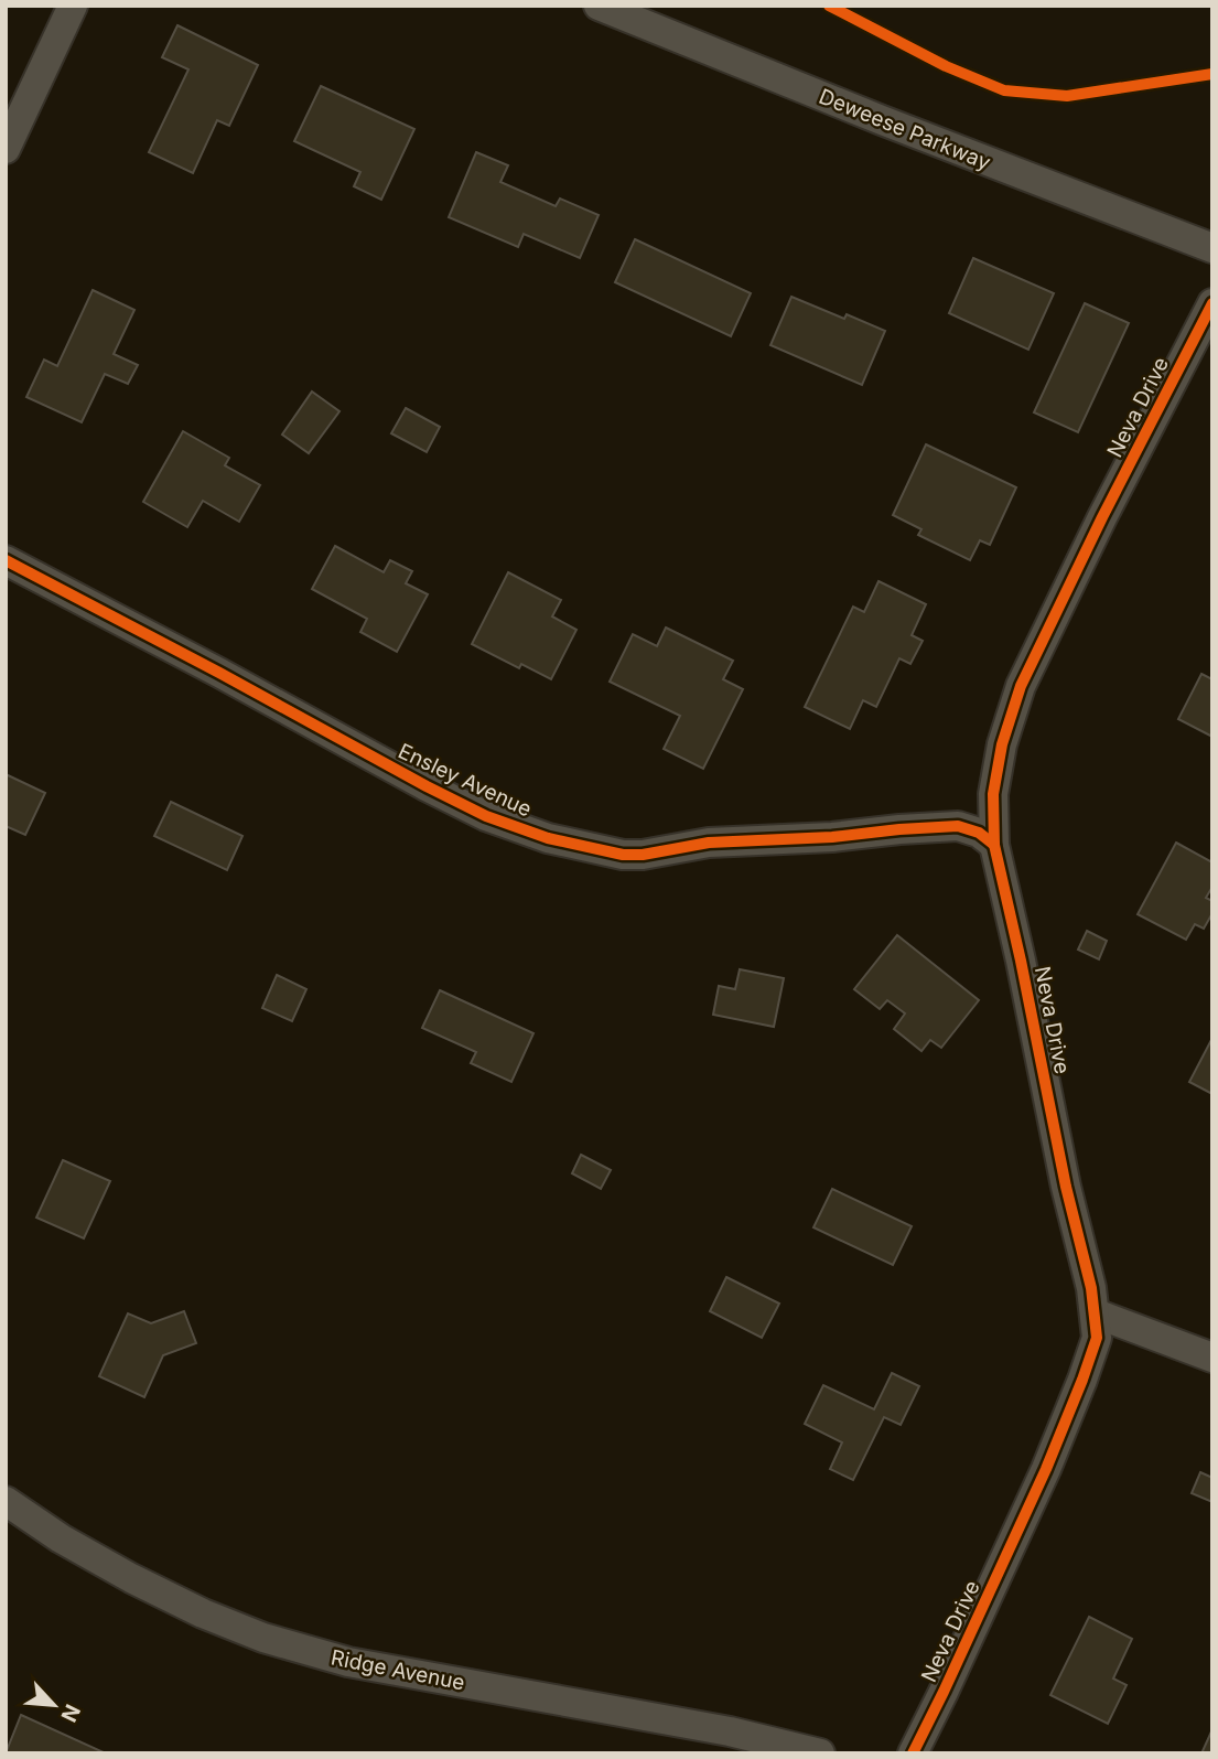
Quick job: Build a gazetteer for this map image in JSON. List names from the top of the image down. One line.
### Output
{"streets":{"street":["Deweese Parkway","Neva Drive","Ensley Avenue","Ridge Avenue"]},"crossings":[["Neva Drive","Ensley Avenue"]],"north":"bottom right"}
